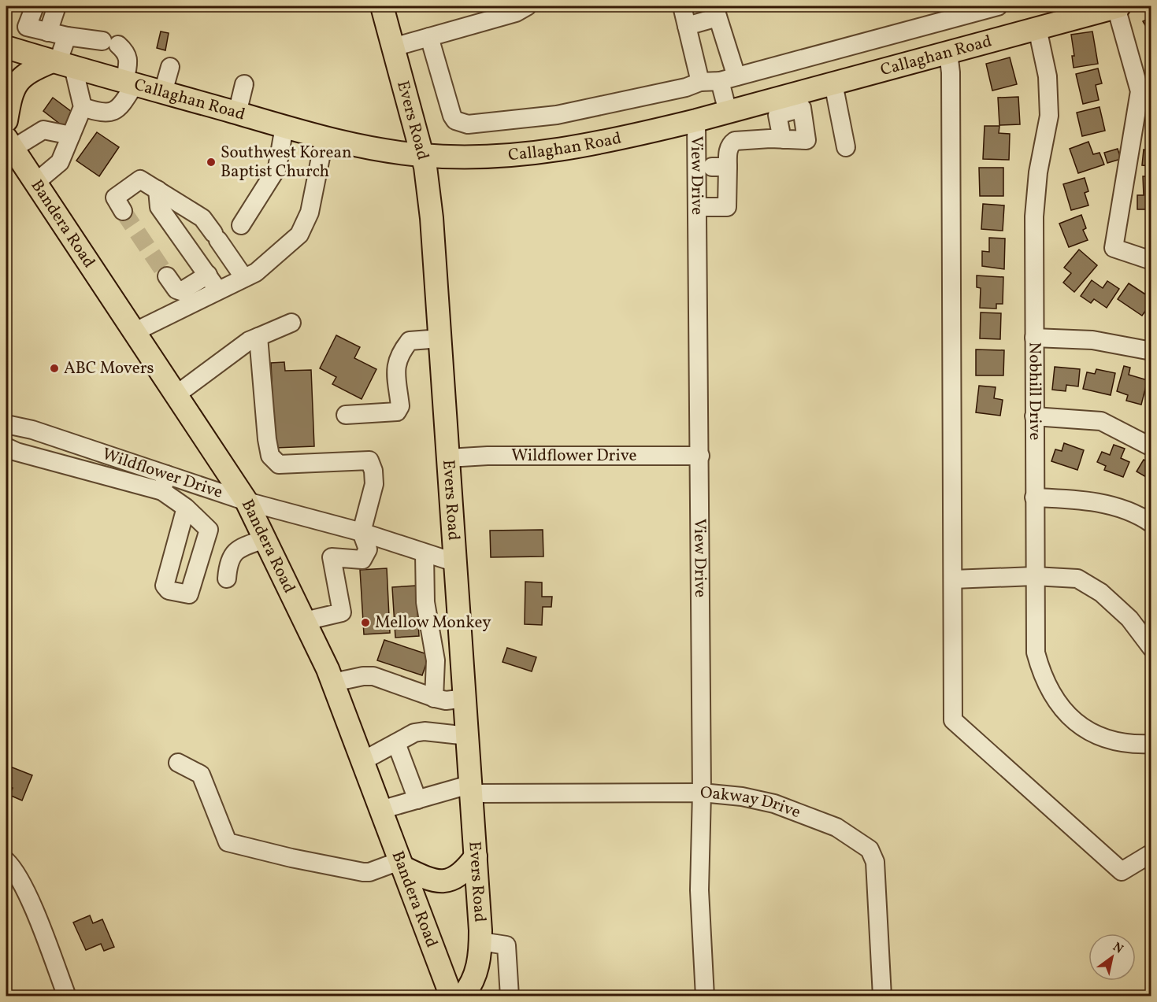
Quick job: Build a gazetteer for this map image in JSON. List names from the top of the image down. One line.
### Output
{"streets":{"main road":["Callaghan Road","Evers Road","Bandera Road"],"street":["View Drive","Nobhill Drive","Wildflower Drive","Oakway Drive"]},"crossings":[["Callaghan Road","Evers Road"],["Callaghan Road","View Drive"],["Callaghan Road","Nobhill Drive"],["Evers Road","Wildflower Drive"],["Evers Road","Oakway Drive"],["View Drive","Wildflower Drive"],["View Drive","Oakway Drive"],["Bandera Road","Wildflower Drive"],["Bandera Road","Oakway Drive"]],"places":["Southwest Korean Baptist Church","ABC Movers","Mellow Monkey"],"north":"top right"}
